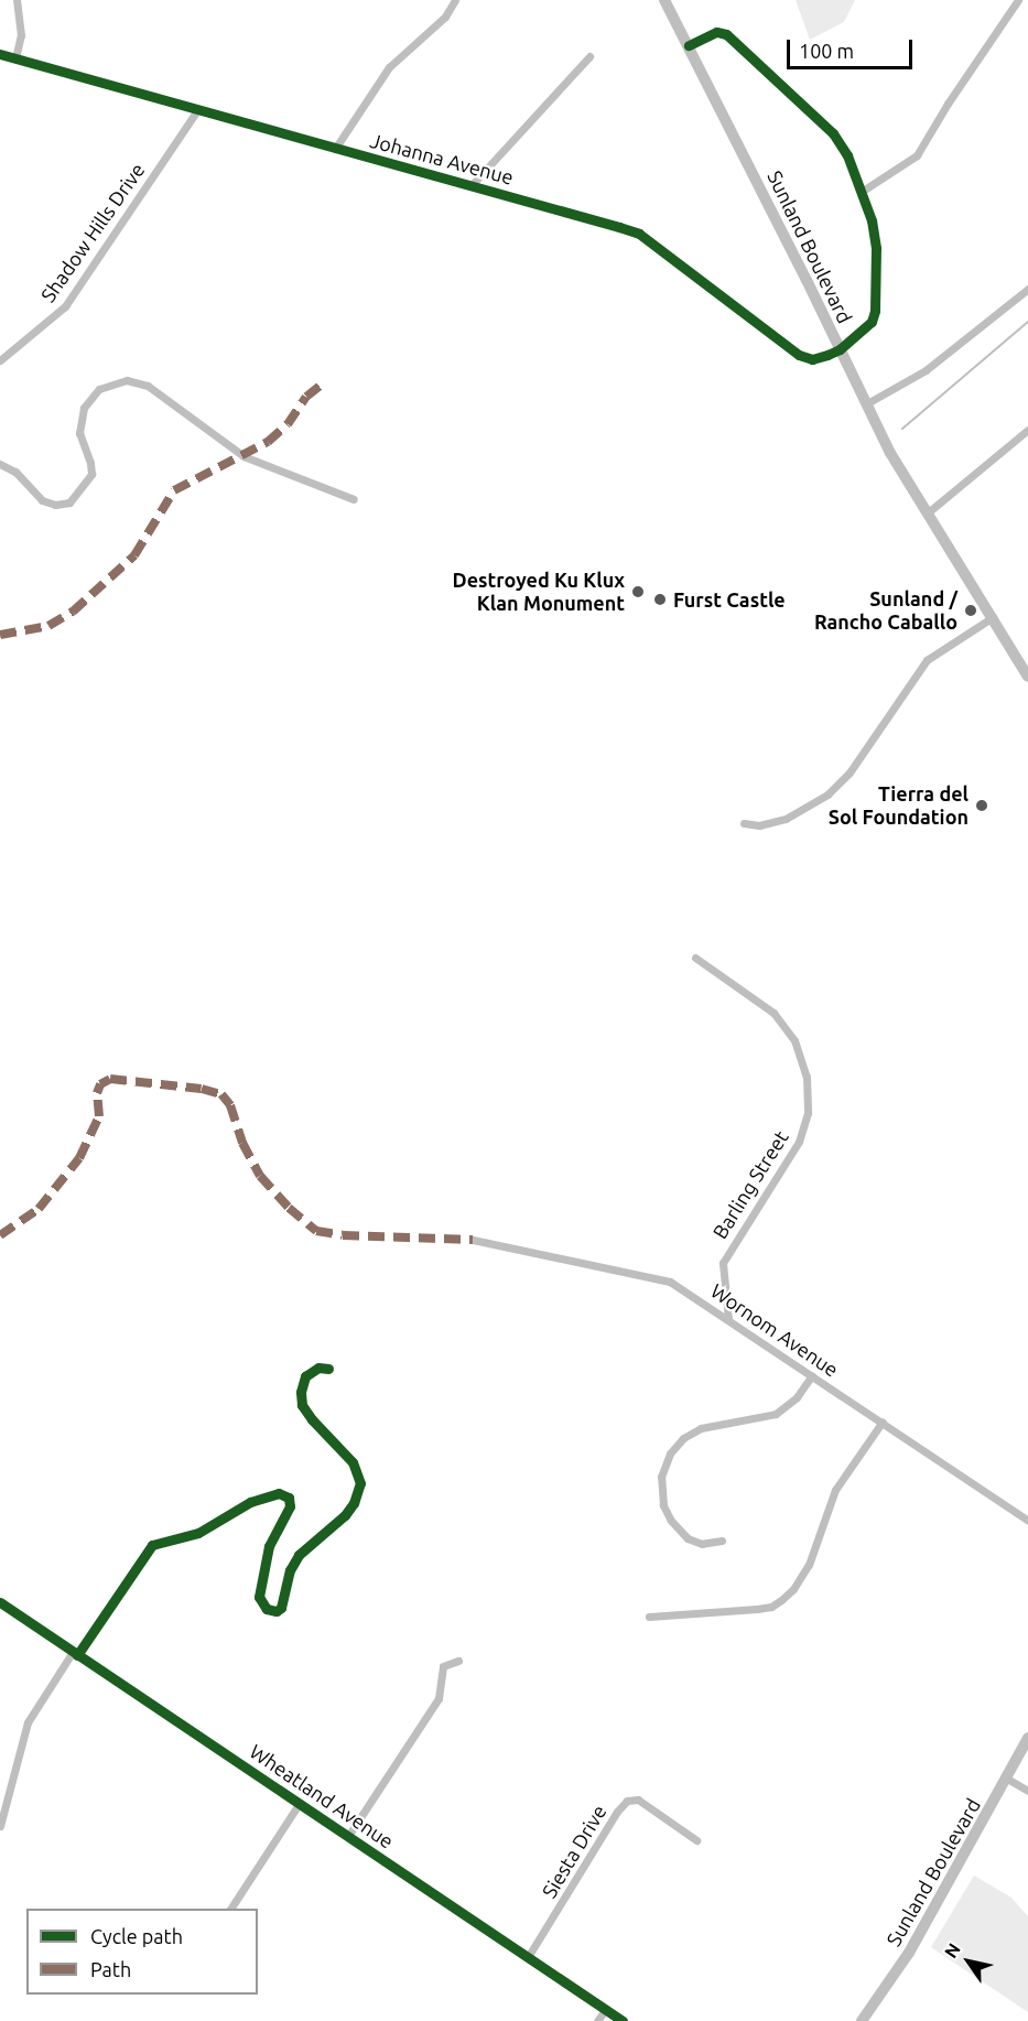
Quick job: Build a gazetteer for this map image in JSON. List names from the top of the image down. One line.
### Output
{"streets":{"main road":["Sunland Boulevard"],"street":["Johanna Avenue","Shadow Hills Drive","Barling Street","Wornom Avenue","Wheatland Avenue","Siesta Drive"]},"crossings":[["Johanna Avenue","Shadow Hills Drive"],["Johanna Avenue","Sunland Boulevard"],["Barling Street","Wornom Avenue"],["Wheatland Avenue","Siesta Drive"]],"places":["Destroyed Ku Klux Klan Monument","Furst Castle","Sunland / Rancho Caballo","Tierra del Sol Foundation"],"legend":["Cycle path","Path"],"scale_bar":"100 m","north":"top left"}
